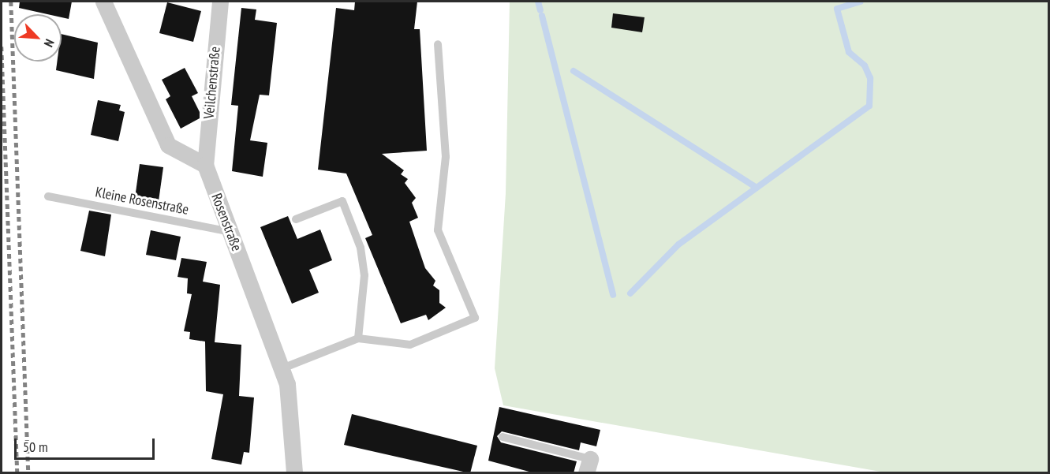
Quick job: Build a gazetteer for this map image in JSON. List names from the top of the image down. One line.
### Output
{"streets":{"street":["Veilchenstraße","Rosenstraße"],"lane":["Kleine Rosenstraße"]},"crossings":[["Veilchenstraße","Rosenstraße"],["Kleine Rosenstraße","Rosenstraße"]],"scale_bar":"50 m","north":"bottom right"}
